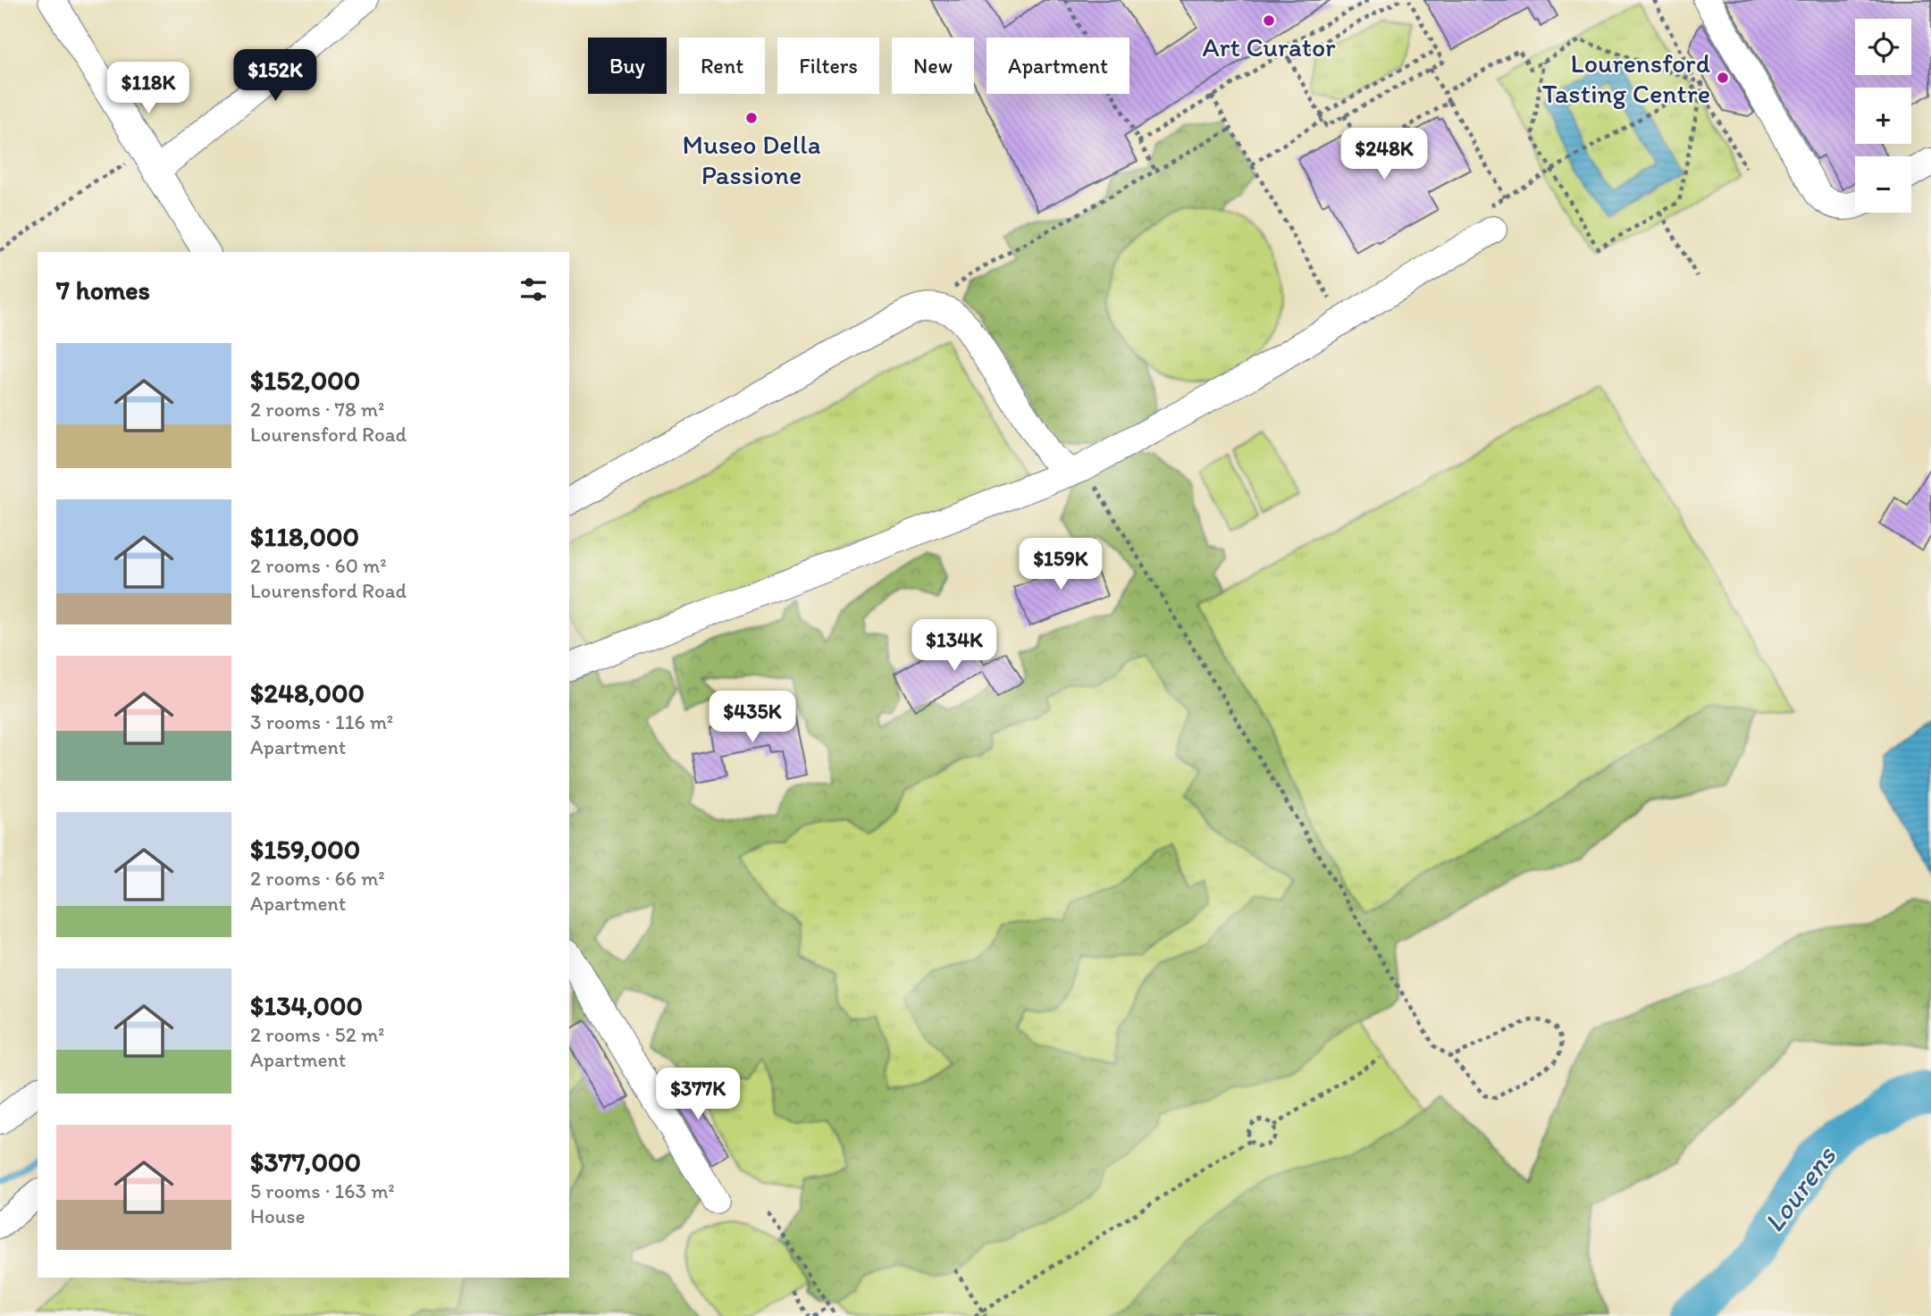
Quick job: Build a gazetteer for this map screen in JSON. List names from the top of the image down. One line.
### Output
{"water":["Lourens"],"places":["Art Curator","Lourensford Tasting Centre","Museo Della Passione"],"page":{"map_buttons":["+","−"],"chip":["Buy","Rent","Filters","New","Apartment"],"price":["$152K","$118K","$248K","$159K","$134K","$435K","$377K"],"heading":"7 homes","list":[{"name":"$152,000","note":"2 rooms · 78 m² · Lourensford Road"},{"name":"$118,000","note":"2 rooms · 60 m² · Lourensford Road"},{"name":"$248,000","note":"3 rooms · 116 m² · Apartment"},{"name":"$159,000","note":"2 rooms · 66 m² · Apartment"},{"name":"$134,000","note":"2 rooms · 52 m² · Apartment"},{"name":"$377,000","note":"5 rooms · 163 m² · House"}]}}
